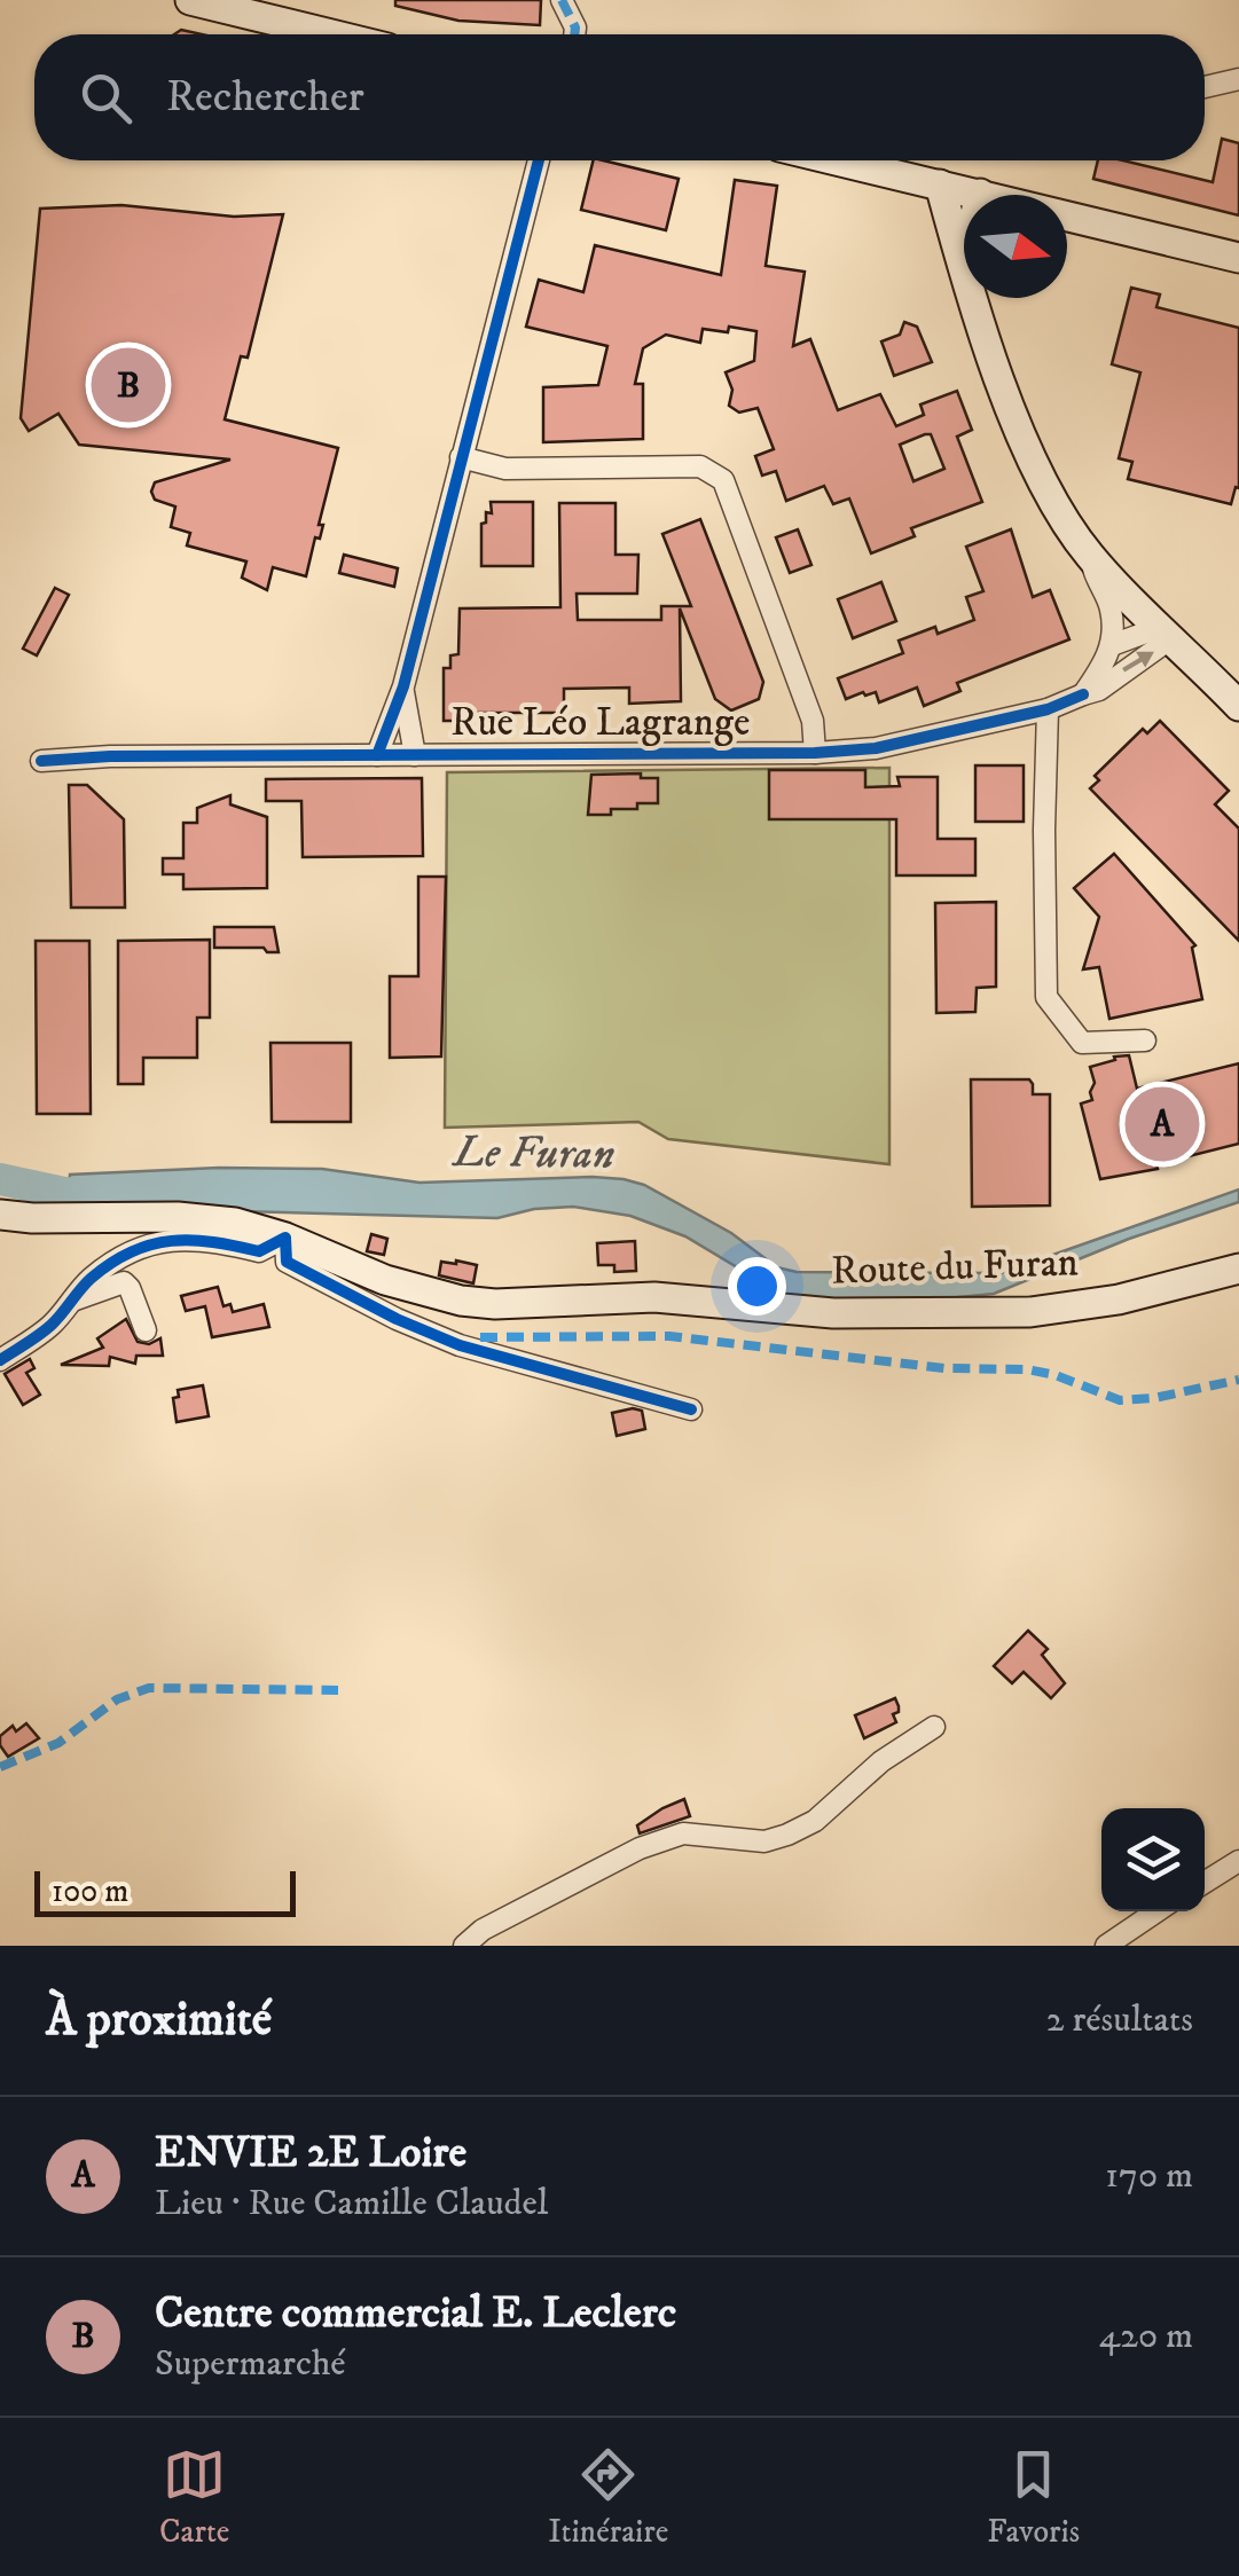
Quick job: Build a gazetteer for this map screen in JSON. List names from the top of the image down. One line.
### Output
{"streets":{"main road":["Route du Furan"],"street":["Rue Léo Lagrange"]},"water":["Le Furan"],"scale_bar":"100 m","north":"right","page":{"search":"Rechercher","pins":["B","A"],"scale":"100 m","heading":["À proximité","2 résultats"],"list":[{"mark":"A","name":"ENVIE 2E Loire","note":"Lieu · Rue Camille Claudel","value":"170 m"},{"mark":"B","name":"Centre commercial E. Leclerc","note":"Supermarché","value":"420 m"}],"nav":["Carte","Itinéraire","Favoris"]}}
